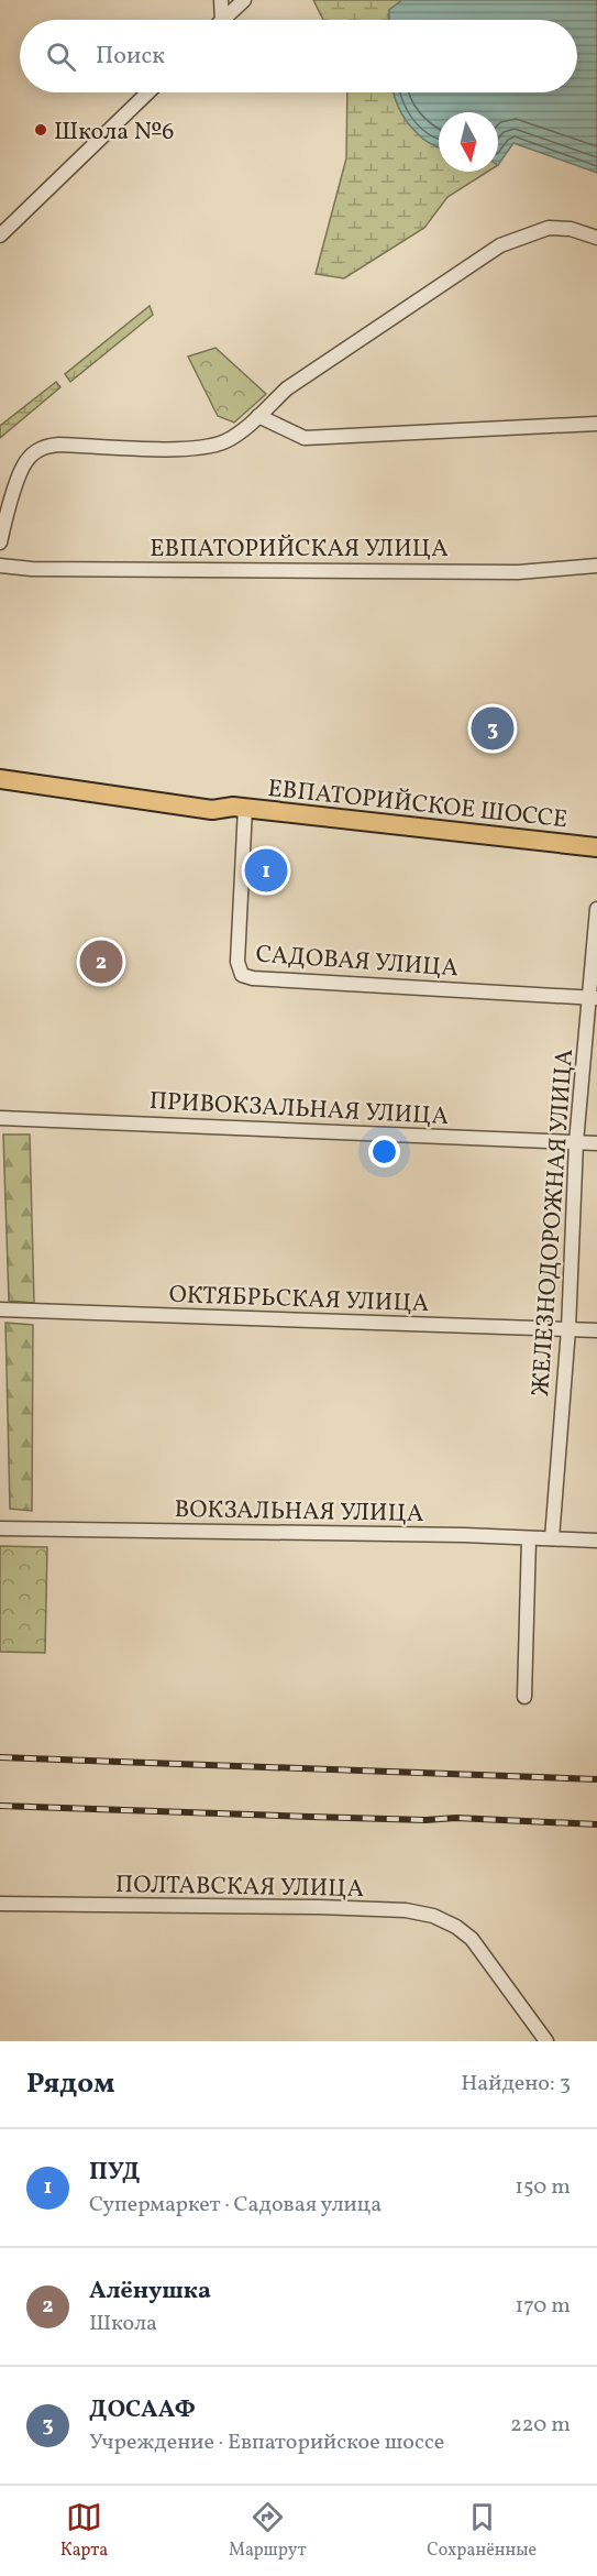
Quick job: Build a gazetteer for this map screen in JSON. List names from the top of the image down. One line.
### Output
{"streets":{"main road":["ЕВПАТОРИЙСКОЕ ШОССЕ"],"street":["ЕВПАТОРИЙСКАЯ УЛИЦА","САДОВАЯ УЛИЦА","ПРИВОКЗАЛЬНАЯ УЛИЦА","ЖЕЛЕЗНОДОРОЖНАЯ УЛИЦА","ОКТЯБРЬСКАЯ УЛИЦА","ВОКЗАЛЬНАЯ УЛИЦА","ПОЛТАВСКАЯ УЛИЦА"]},"crossings":[["ЕВПАТОРИЙСКОЕ ШОССЕ","САДОВАЯ УЛИЦА"],["САДОВАЯ УЛИЦА","ЖЕЛЕЗНОДОРОЖНАЯ УЛИЦА"],["ПРИВОКЗАЛЬНАЯ УЛИЦА","ЖЕЛЕЗНОДОРОЖНАЯ УЛИЦА"],["ЖЕЛЕЗНОДОРОЖНАЯ УЛИЦА","ОКТЯБРЬСКАЯ УЛИЦА"],["ЖЕЛЕЗНОДОРОЖНАЯ УЛИЦА","ВОКЗАЛЬНАЯ УЛИЦА"]],"places":["Школа №6"],"north":"bottom","page":{"search":"Поиск","pins":["3","1","2"],"heading":["Рядом","Найдено: 3"],"list":[{"mark":"1","name":"ПУД","note":"Супермаркет · Садовая улица","value":"150 m"},{"mark":"2","name":"Алёнушка","note":"Школа","value":"170 m"},{"mark":"3","name":"ДОСААФ","note":"Учреждение · Евпаторийское шоссе","value":"220 m"}],"nav":["Карта","Маршрут","Сохранённые"]}}
